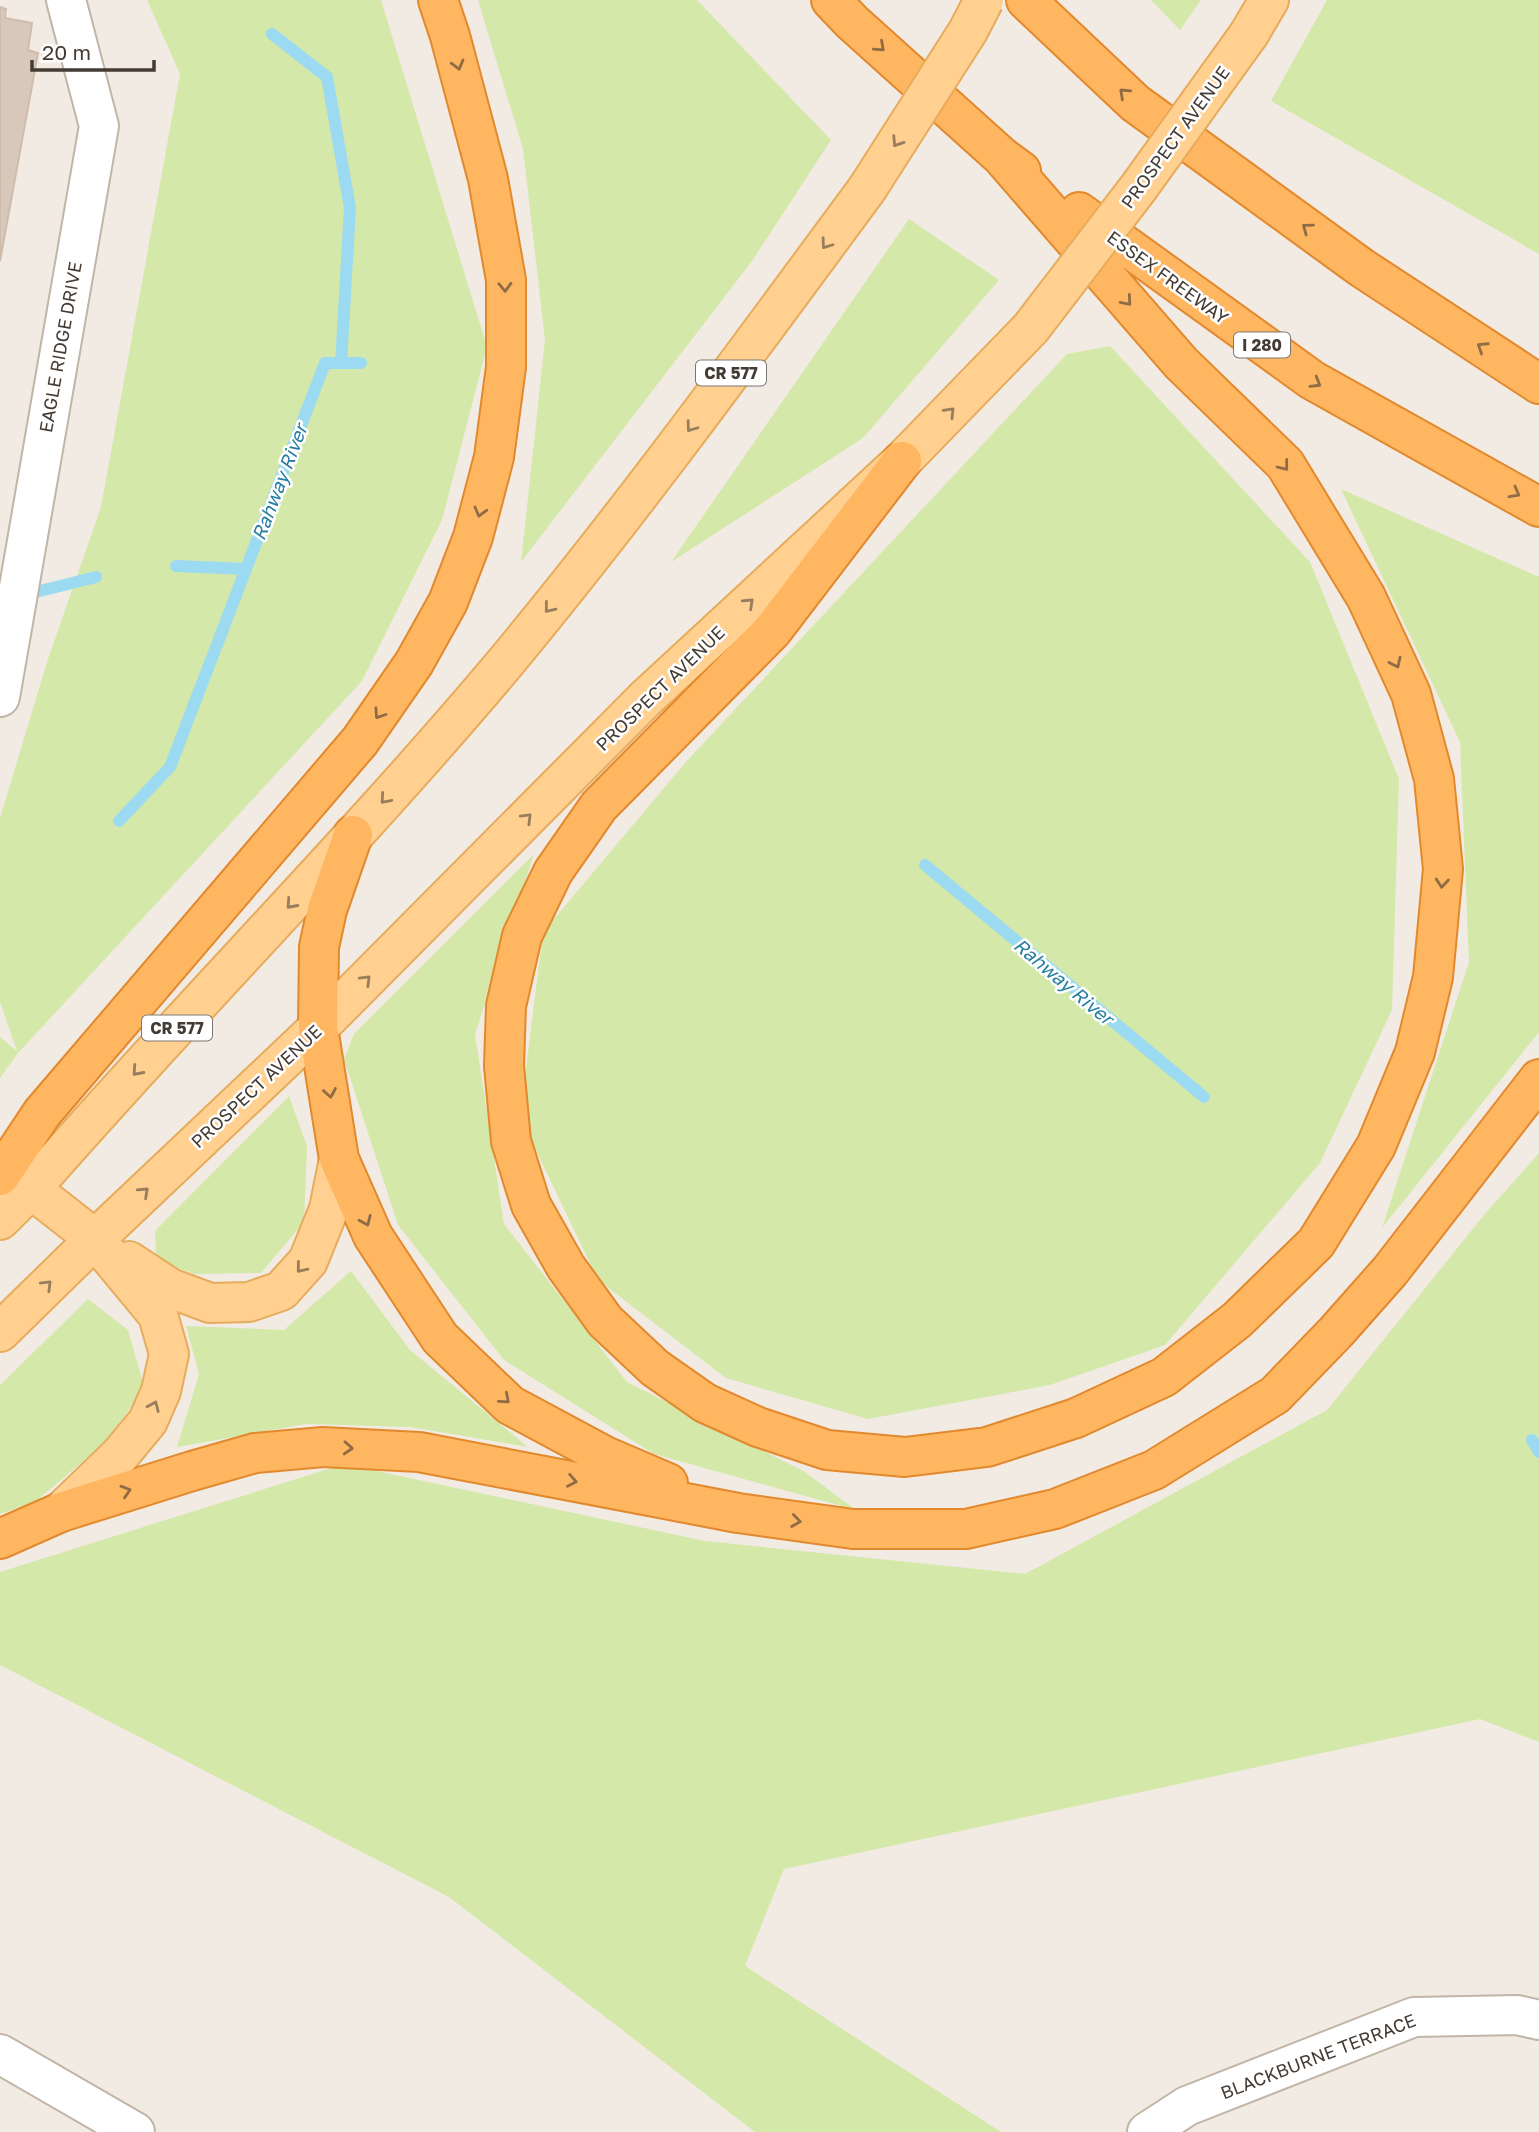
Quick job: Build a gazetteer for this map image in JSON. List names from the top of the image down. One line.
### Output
{"streets":{"highway":["ESSEX FREEWAY","I 280"],"main road":["PROSPECT AVENUE","CR 577"],"street":["EAGLE RIDGE DRIVE","BLACKBURNE TERRACE"]},"water":["Rahway River"],"scale_bar":"20 m"}
